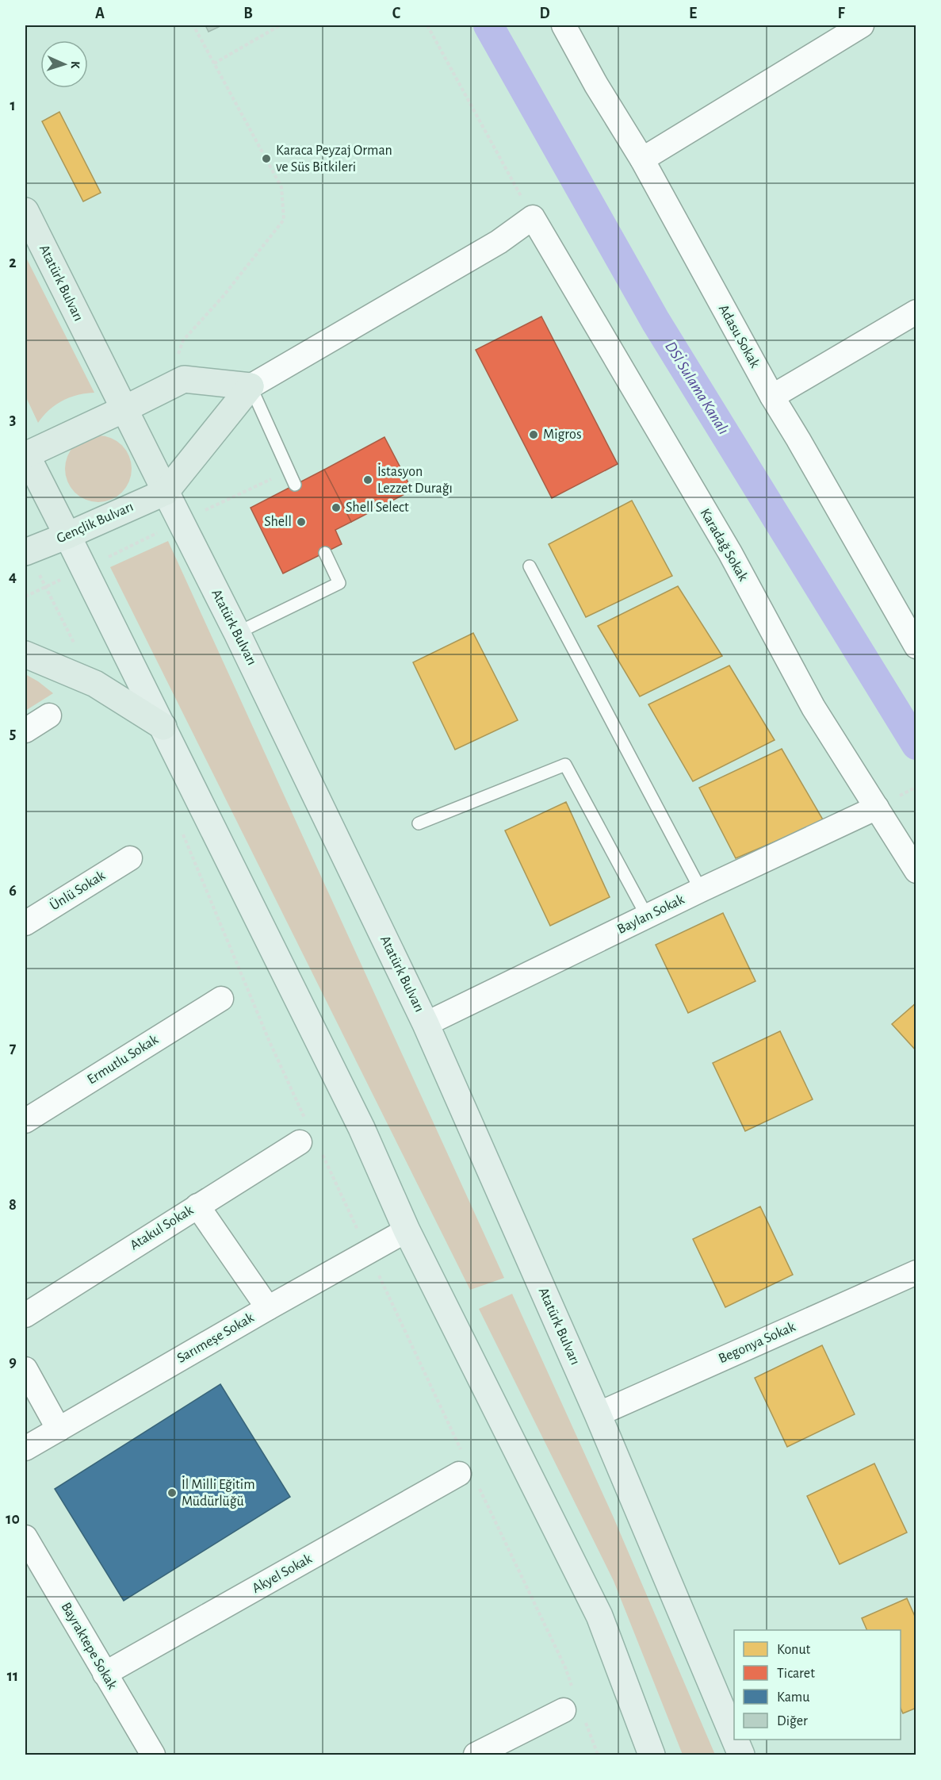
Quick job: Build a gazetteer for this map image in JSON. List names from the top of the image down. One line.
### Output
{"streets":{"highway":["Atatürk Bulvarı","Gençlik Bulvarı"],"street":["Adasu Sokak","Karadağ Sokak","Ünlü Sokak","Baylan Sokak","Ermutlu Sokak","Atakul Sokak","Sarımeşe Sokak","Begonya Sokak","Akyel Sokak","Bayraktepe Sokak"]},"crossings":[["Atatürk Bulvarı","Gençlik Bulvarı"],["Atatürk Bulvarı","Baylan Sokak"],["Atatürk Bulvarı","Begonya Sokak"],["Karadağ Sokak","Baylan Sokak"],["Akyel Sokak","Bayraktepe Sokak"]],"water":["DSİ Sulama Kanalı"],"places":["Karaca Peyzaj Orman ve Süs Bitkileri","Migros","İstasyon Lezzet Durağı","Shell Select","Shell","İl Milli Eğitim Müdürlüğü"],"legend":["Konut","Ticaret","Kamu","Diğer"],"north":"right","grid":{"columns":["A","B","C","D","E","F"],"rows":["1","2","3","4","5","6","7","8","9","10","11"]}}
